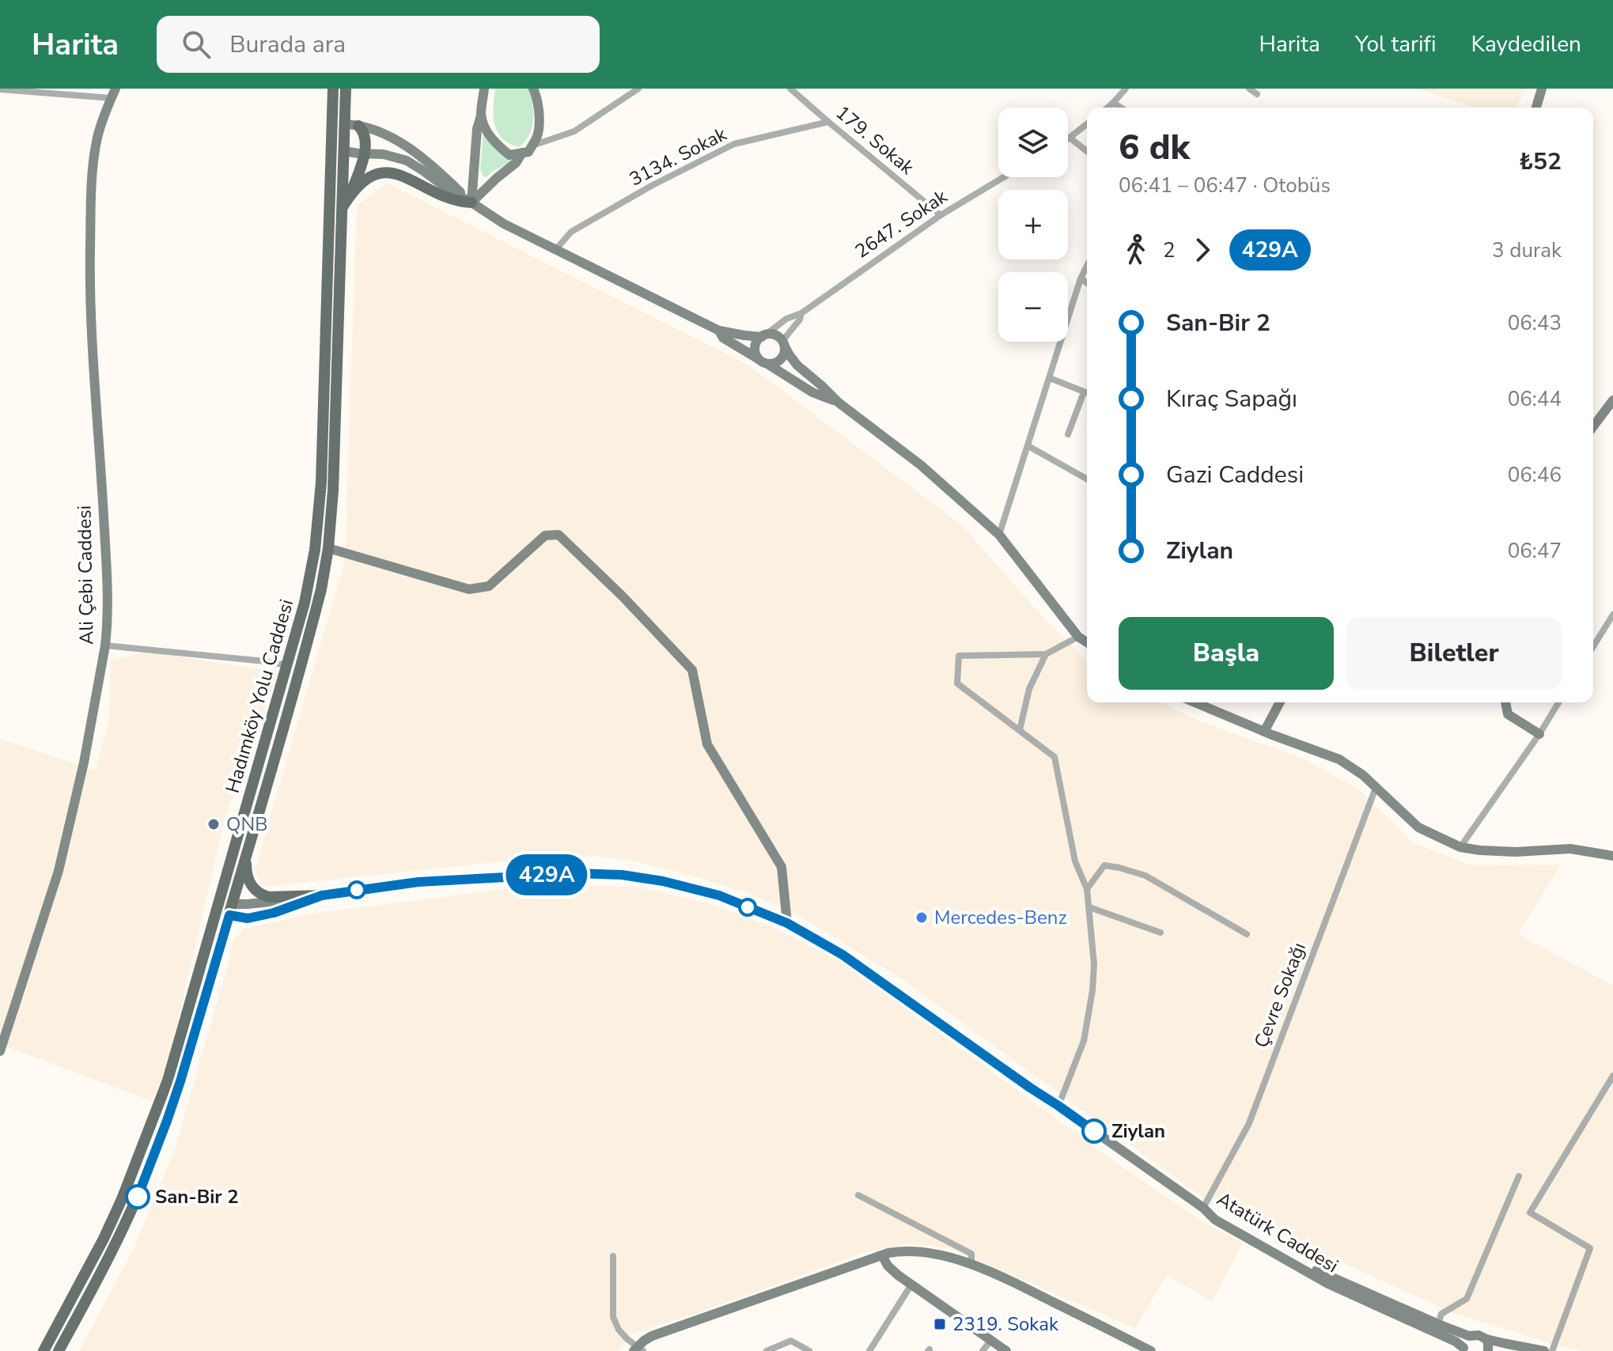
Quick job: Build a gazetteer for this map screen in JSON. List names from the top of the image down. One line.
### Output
{"streets":{"main road":["Ali Çebi Caddesi","Hadımköy Yolu Caddesi","Atatürk Caddesi"],"street":["179. Sokak","3134. Sokak","2647. Sokak","Çevre Sokağı"]},"crossings":[["179. Sokak","3134. Sokak"],["179. Sokak","2647. Sokak"],["Hadımköy Yolu Caddesi","Atatürk Caddesi"],["Çevre Sokağı","Atatürk Caddesi"]],"places":{"other":["QNB","Mercedes-Benz","Ziylan","San-Bir 2"],"transit":["2319. Sokak"]},"lines":["bus line 429A"],"page":{"header":"Harita","search":"Burada ara","nav":["Harita","Yol tarifi","Kaydedilen"],"on_map":"429A","map_buttons":["+","−"],"heading":["6 dk","06:41 – 06:47 · Otobüs","₺52"],"legs":["2","429A","3 durak"],"list":[{"name":"San-Bir 2","value":"06:43"},{"name":"Kıraç Sapağı","value":"06:44"},{"name":"Gazi Caddesi","value":"06:46"},{"name":"Ziylan","value":"06:47"}],"buttons":["Başla","Biletler"]}}
